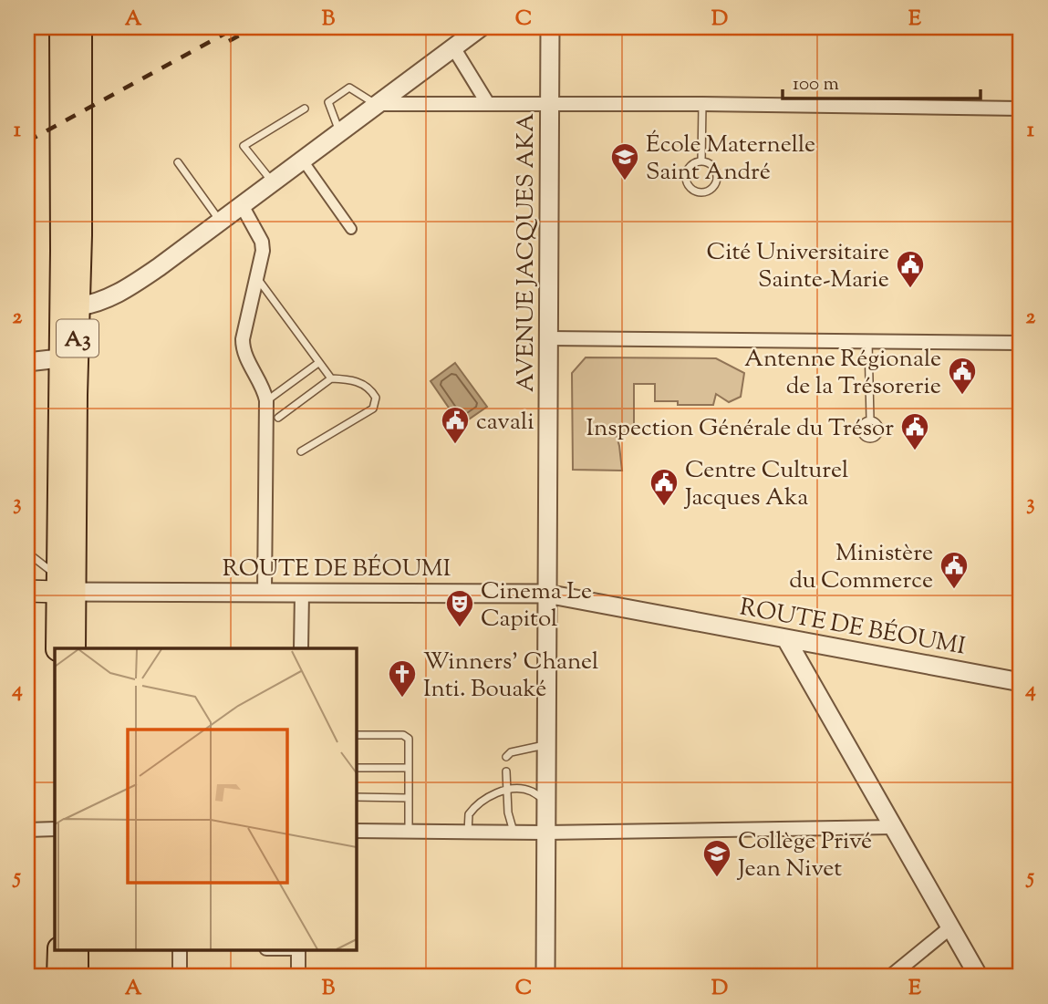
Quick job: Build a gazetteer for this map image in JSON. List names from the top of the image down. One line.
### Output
{"streets":{"highway":["A3"],"main road":["ROUTE DE BÉOUMI"],"street":["AVENUE JACQUES AKA"]},"crossings":[["AVENUE JACQUES AKA","ROUTE DE BÉOUMI"],["A3","ROUTE DE BÉOUMI"]],"places":{"school or university":["École Maternelle Saint André","Collège Privé Jean Nivet"],"public building":["Cité Universitaire Sainte-Marie","Antenne Régionale de la Trésorerie","cavali","Inspection Générale du Trésor","Centre Culturel Jacques Aka","Ministère du Commerce"],"theatre":["Cinema Le Capitol"],"church":["Winners' Chanel Inti. Bouaké"]},"scale_bar":"100 m","grid":{"columns":["A","B","C","D","E"],"rows":["1","2","3","4","5"]}}
